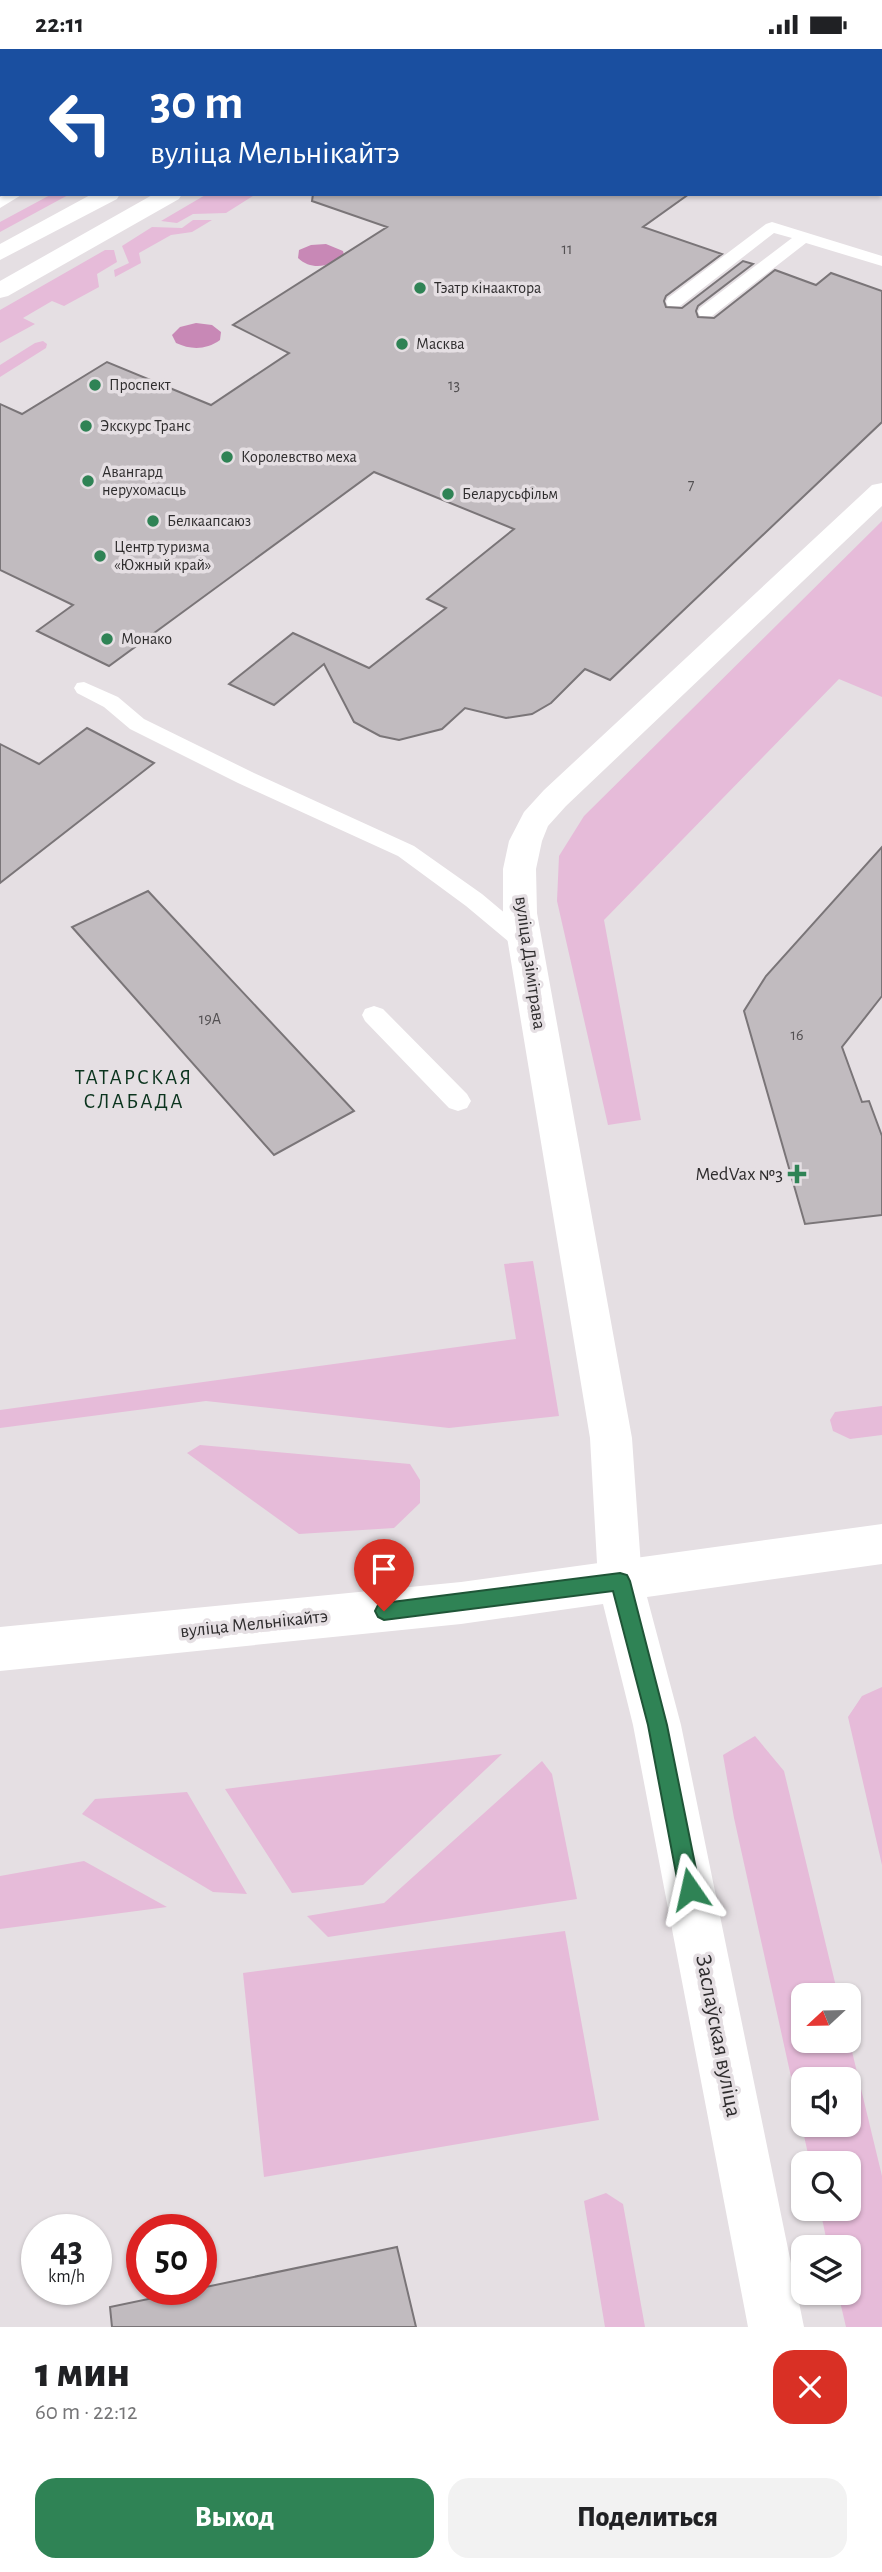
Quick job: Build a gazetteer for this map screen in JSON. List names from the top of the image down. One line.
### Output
{"streets":{"main road":["вуліца Дзімітрава","вуліца Мельнікайтэ","Заслаўская вуліца"]},"crossings":[["вуліца Дзімітрава","вуліца Мельнікайтэ"],["вуліца Дзімітрава","Заслаўская вуліца"],["вуліца Мельнікайтэ","Заслаўская вуліца"]],"districts":["ТАТАРСКАЯ СЛАБАДА"],"places":{"other":["Тэатр кінаактора","Масква","Проспект","Экскурс Транс","Королевство меха","Авангард нерухомасць","Беларусьфільм","Белкаапсаюз","Центр туризма «Южный край»","Монако"],"health":["MedVax №3"]},"house_numbers":["11","13","7","19А","16"],"north":"left","page":{"status":"22:11","turn":["30 m","вуліца Мельнікайтэ"],"speed":"43 km/h","limit":"50","heading":["1 мин","60 m · 22:12"],"buttons":["Выход","Поделиться"]}}
